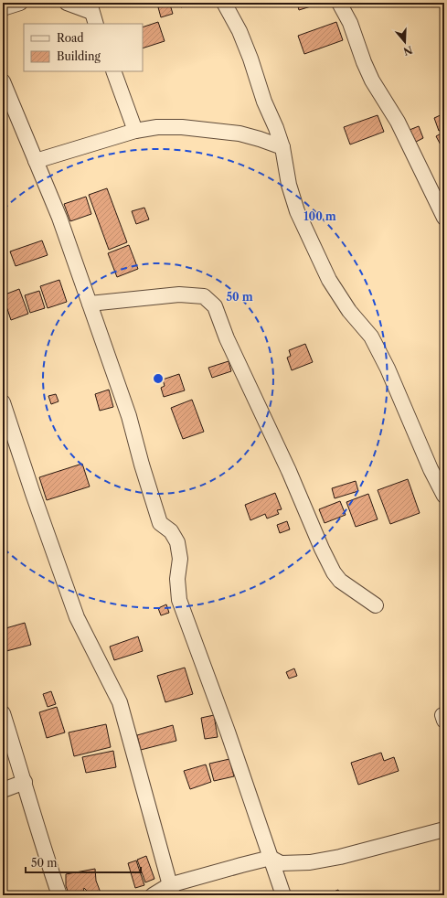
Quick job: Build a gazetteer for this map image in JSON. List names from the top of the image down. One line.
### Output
{"legend":["Road","Building"],"scale_bar":"50 m","north":"bottom","rings":["100 m","50 m"]}
